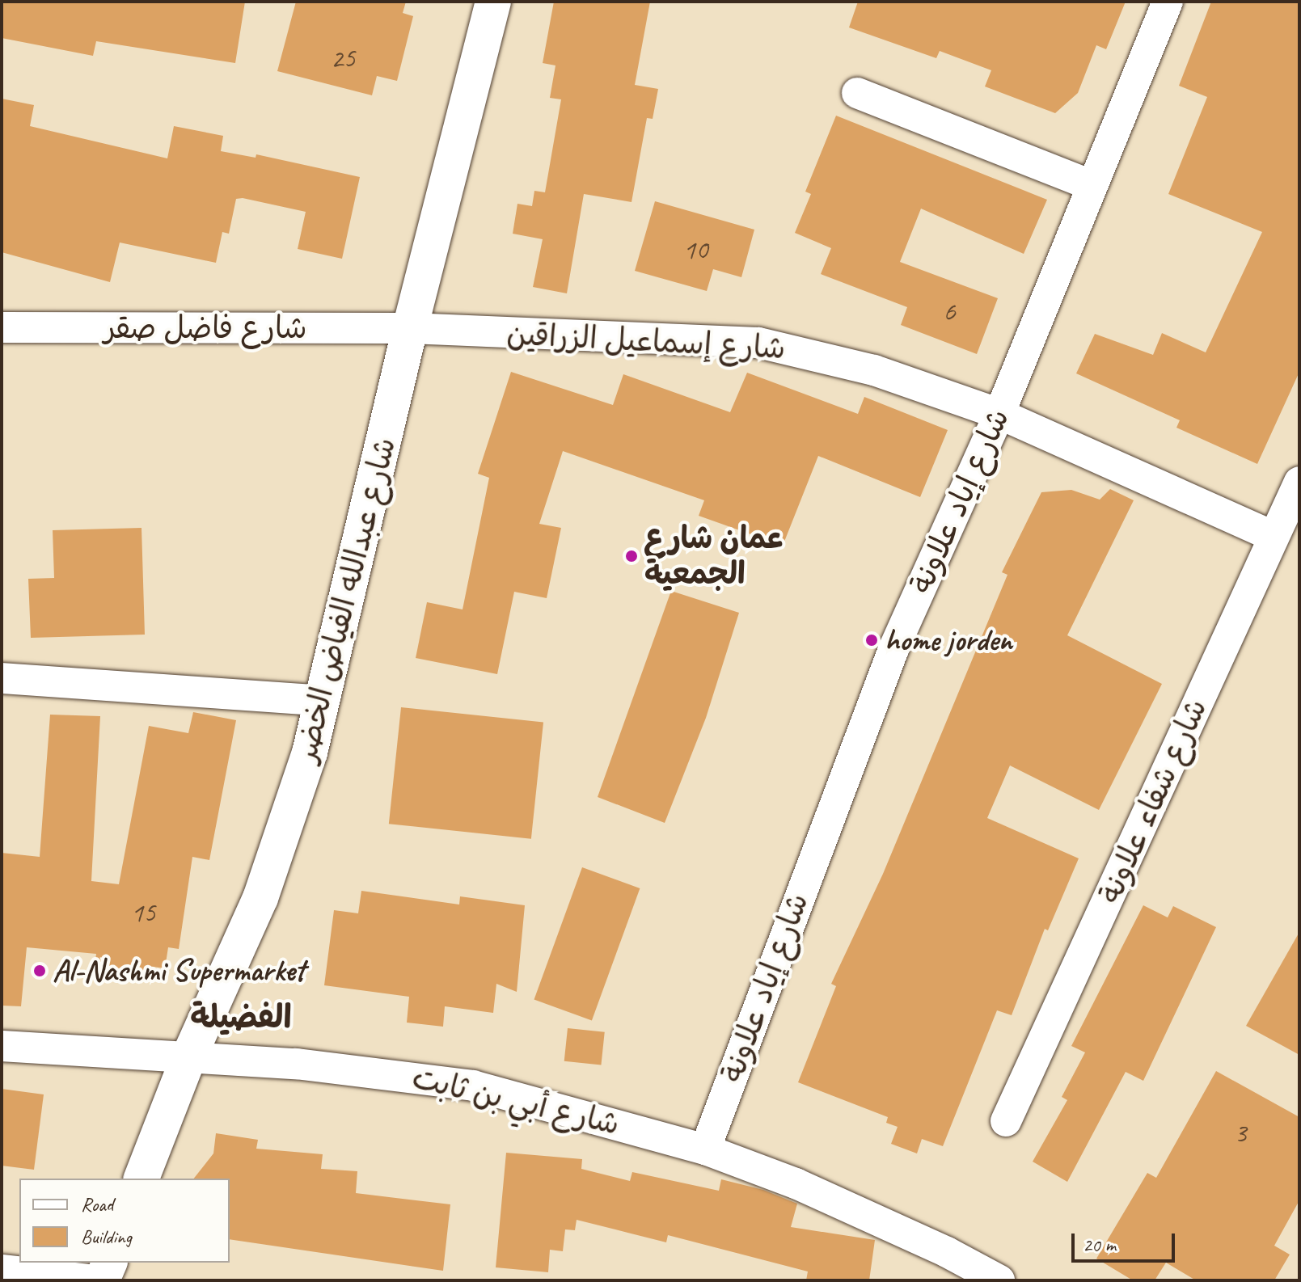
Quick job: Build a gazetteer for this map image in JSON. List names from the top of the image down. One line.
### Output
{"streets":{"street":["شارع فاضل صقر","شارع إسماعيل الزراقين","شارع إياد علاونة","شارع عبدالله الفياض الخضر","شارع شفاء علاونة","شارع أبي بن ثابت"]},"crossings":[["شارع فاضل صقر","شارع إسماعيل الزراقين"],["شارع فاضل صقر","شارع عبدالله الفياض الخضر"],["شارع إسماعيل الزراقين","شارع إياد علاونة"],["شارع إسماعيل الزراقين","شارع عبدالله الفياض الخضر"],["شارع إسماعيل الزراقين","شارع شفاء علاونة"],["شارع إياد علاونة","شارع أبي بن ثابت"],["شارع عبدالله الفياض الخضر","شارع أبي بن ثابت"]],"districts":["الفضيلة"],"places":["عمان شارع الجمعية","home jorden","Al-Nashmi Supermarket"],"house_numbers":["25","10","6","15","3"],"legend":["Road","Building"],"scale_bar":"20 m"}
